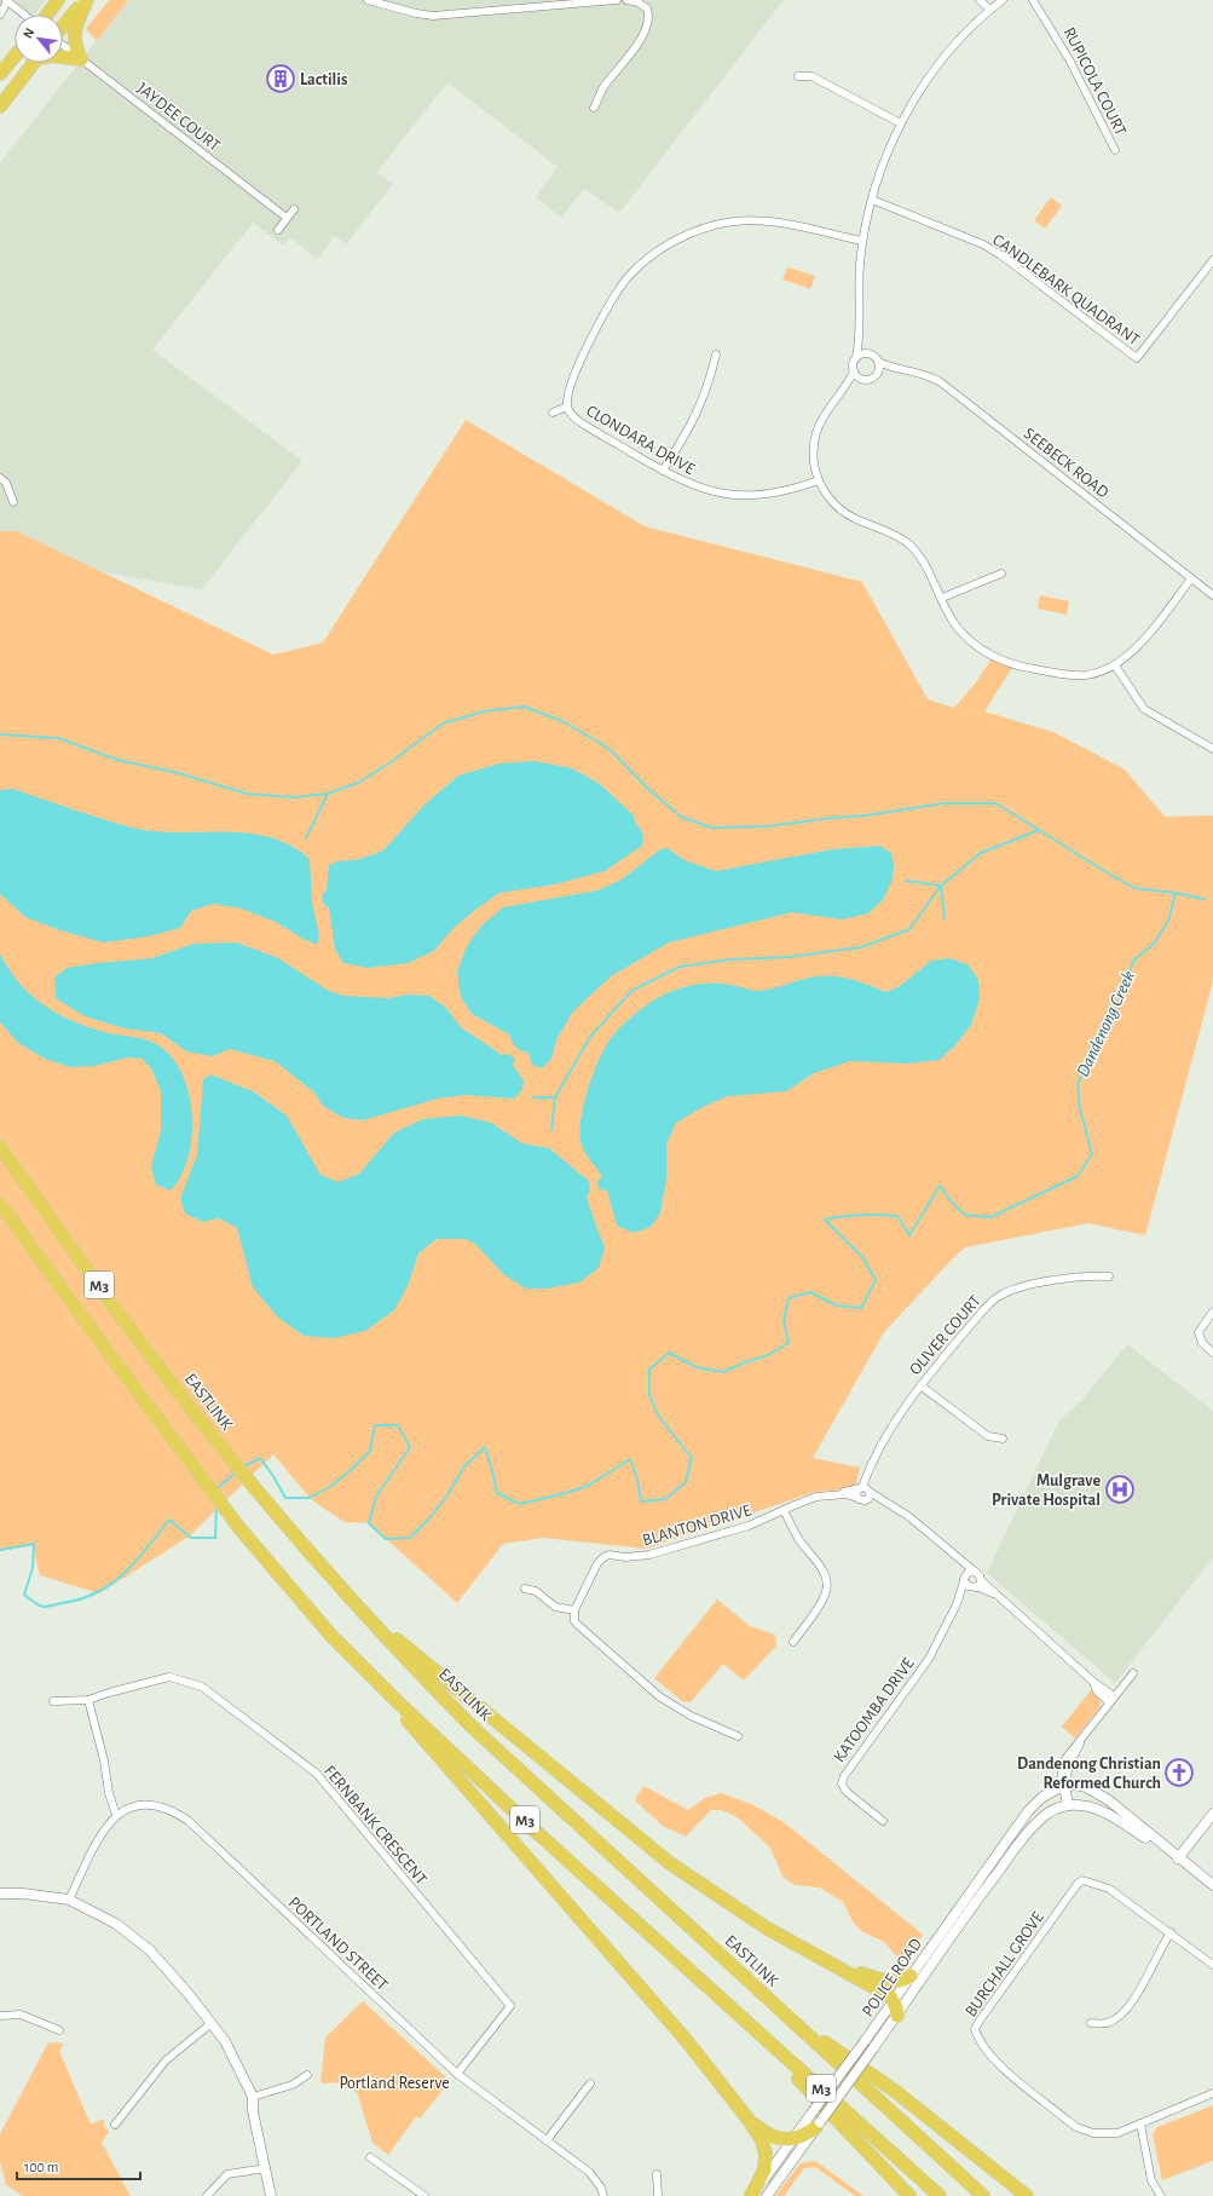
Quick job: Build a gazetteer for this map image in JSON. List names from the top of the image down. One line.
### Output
{"streets":{"highway":["M3","EASTLINK"],"main road":["POLICE ROAD"],"street":["RUPICOLA COURT","JAYDEE COURT","CANDLEBARK QUADRANT","CLONDARA DRIVE","SEEBECK ROAD","OLIVER COURT","BLANTON DRIVE","KATOOMBA DRIVE","FERNBANK CRESCENT","PORTLAND STREET","BURCHALL GROVE"]},"crossings":[["OLIVER COURT","BLANTON DRIVE"],["FERNBANK CRESCENT","PORTLAND STREET"]],"water":["Dandenong Creek"],"parks":["Portland Reserve"],"places":{"building":["Lactilis"],"hospital":["Mulgrave Private Hospital"],"church":["Dandenong Christian Reformed Church"]},"scale_bar":"100 m","north":"top left"}
